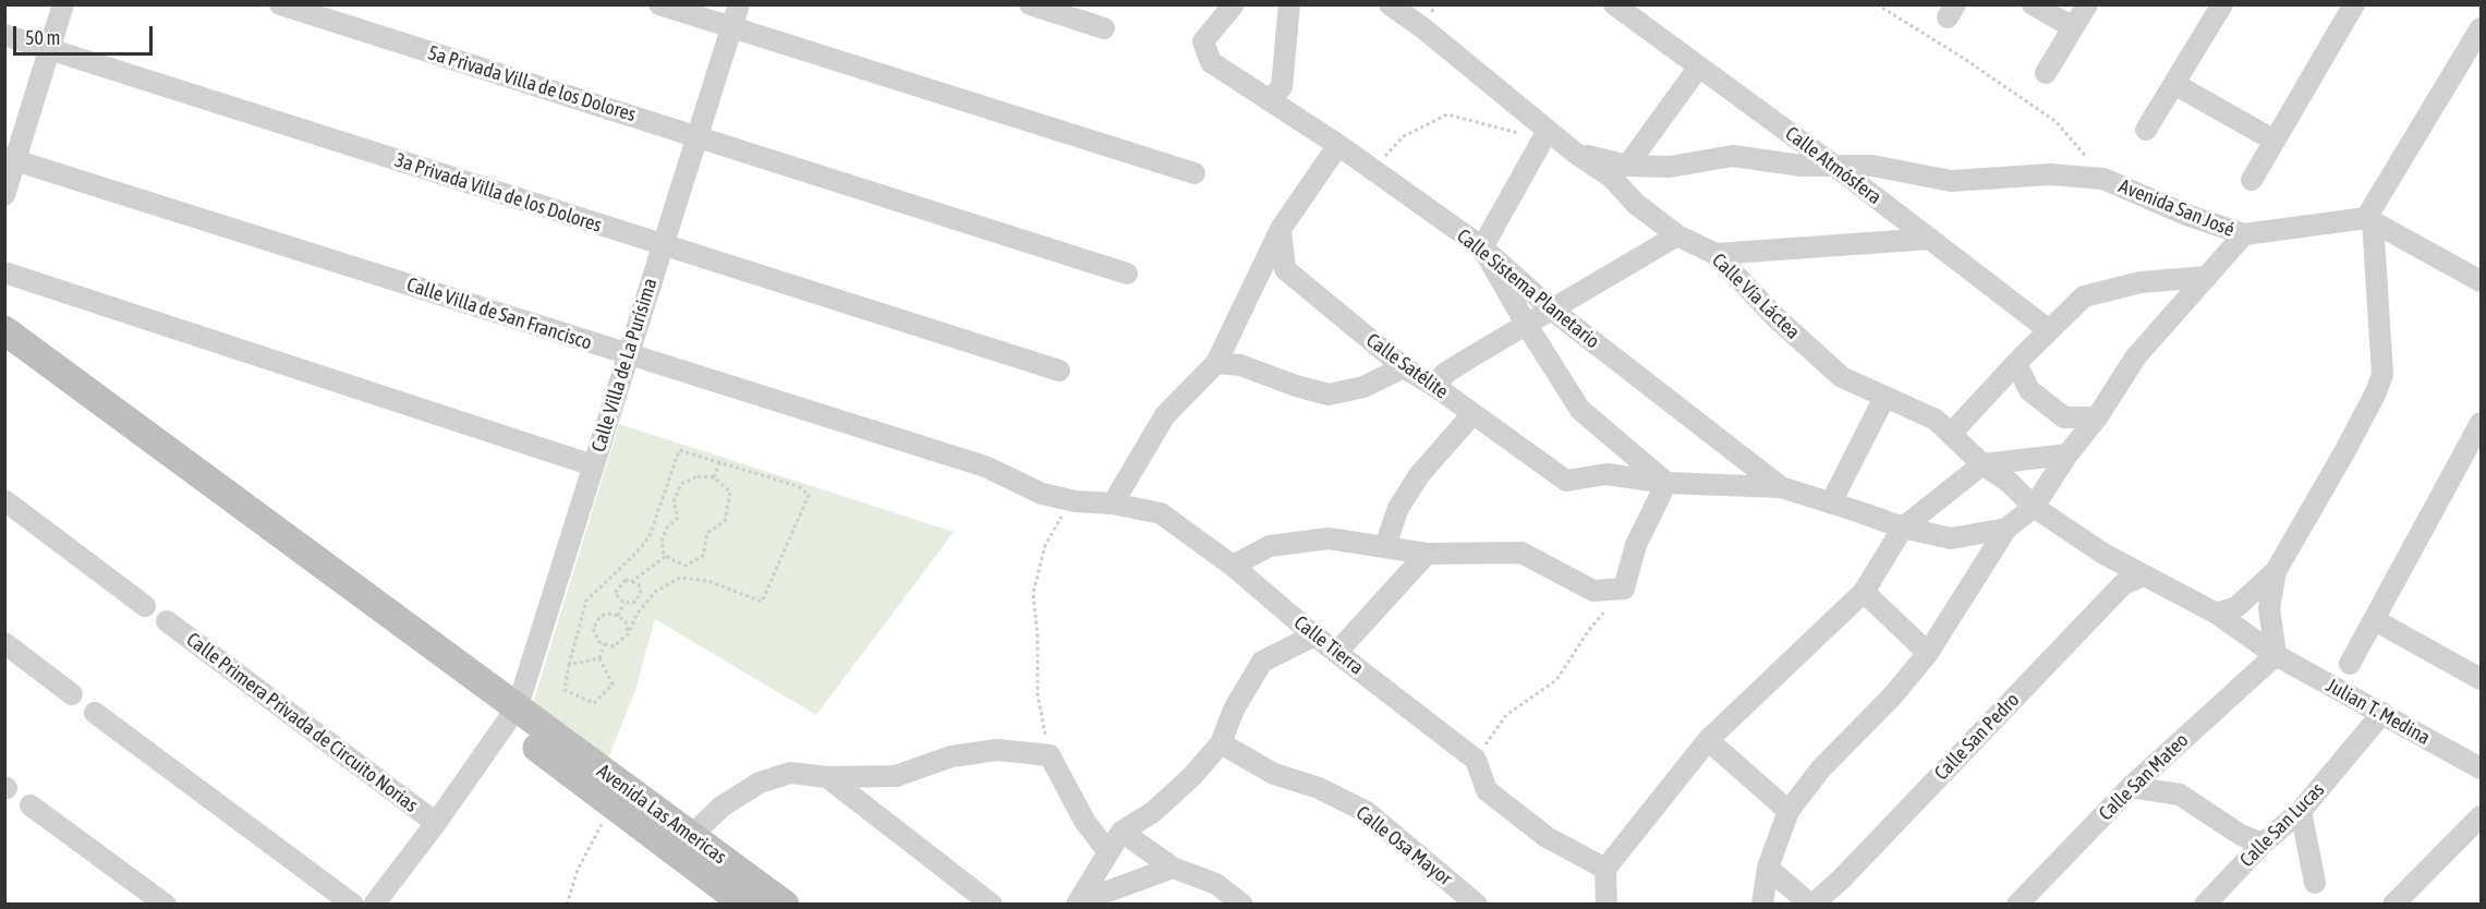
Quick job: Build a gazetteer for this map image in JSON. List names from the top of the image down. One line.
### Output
{"streets":{"street":["5a Privada Villa de los Dolores","Calle Atmósfera","3a Privada Villa de los Dolores","Avenida San José","Calle Sistema Planetario","Calle Vía Láctea","Calle Villa de San Francisco","Calle Villa de La Purísima","Calle Satélite","Calle Tierra","Julian T. Medina","Calle Primera Privada de Circuito Norias","Calle San Pedro","Calle San Mateo","Avenida Las Americas","Calle San Lucas","Calle Osa Mayor"]},"crossings":[["5a Privada Villa de los Dolores","Calle Villa de La Purísima"],["Calle Atmósfera","Avenida San José"],["3a Privada Villa de los Dolores","Calle Villa de La Purísima"],["Avenida San José","Calle Vía Láctea"],["Calle Vía Láctea","Julian T. Medina"],["Calle Vía Láctea","Calle San Pedro"],["Calle Villa de San Francisco","Calle Villa de La Purísima"],["Calle Villa de San Francisco","Calle Tierra"],["Calle Villa de La Purísima","Calle Primera Privada de Circuito Norias"],["Calle Villa de La Purísima","Avenida Las Americas"],["Julian T. Medina","Calle San Pedro"],["Julian T. Medina","Calle San Mateo"],["Julian T. Medina","Calle San Lucas"]],"scale_bar":"50 m"}
